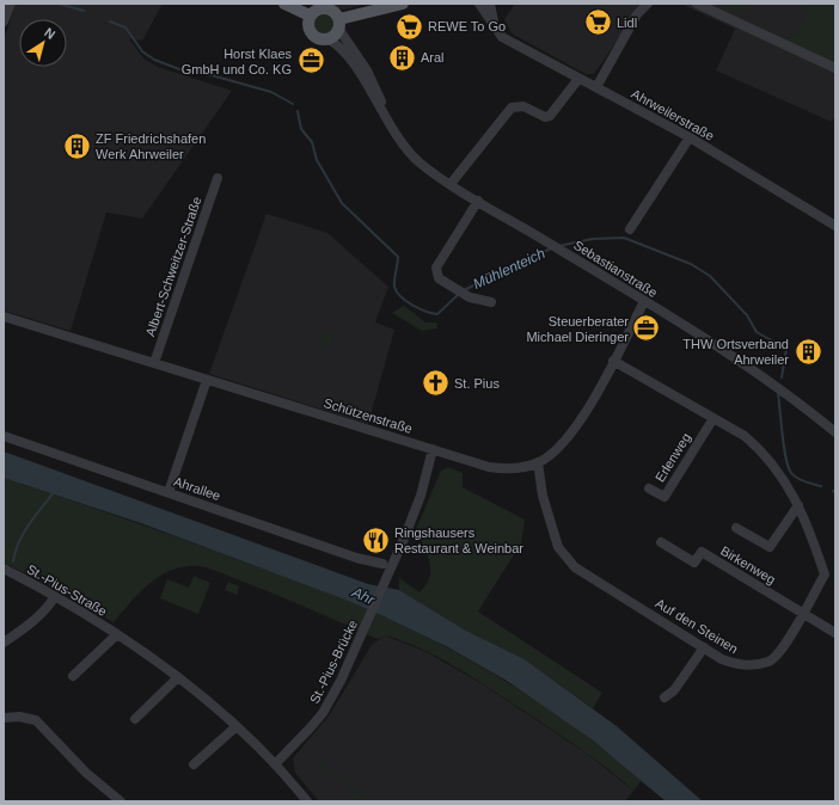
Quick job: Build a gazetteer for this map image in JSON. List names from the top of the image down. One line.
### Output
{"streets":{"street":["Ahrweilerstraße","Albert-Schweitzer-Straße","Sebastianstraße","Schützenstraße","Erlenweg","Ahrallee","Birkenweg","St.-Pius-Straße","Auf den Steinen","St.-Pius-Brücke"]},"crossings":[["Albert-Schweitzer-Straße","Schützenstraße"],["Sebastianstraße","Schützenstraße"],["Schützenstraße","Auf den Steinen"],["Schützenstraße","St.-Pius-Brücke"],["Erlenweg","Auf den Steinen"],["Birkenweg","Auf den Steinen"],["St.-Pius-Straße","St.-Pius-Brücke"]],"water":["Mühlenteich","Ahr"],"places":{"supermarket":["Lidl","REWE To Go"],"building":["Aral","ZF Friedrichshafen Werk Ahrweiler","THW Ortsverband Ahrweiler"],"office":["Horst Klaes GmbH und Co. KG","Steuerberater Michael Dieringer"],"church":["St. Pius"],"restaurant":["Ringshausers Restaurant & Weinbar"]},"north":"top right"}
